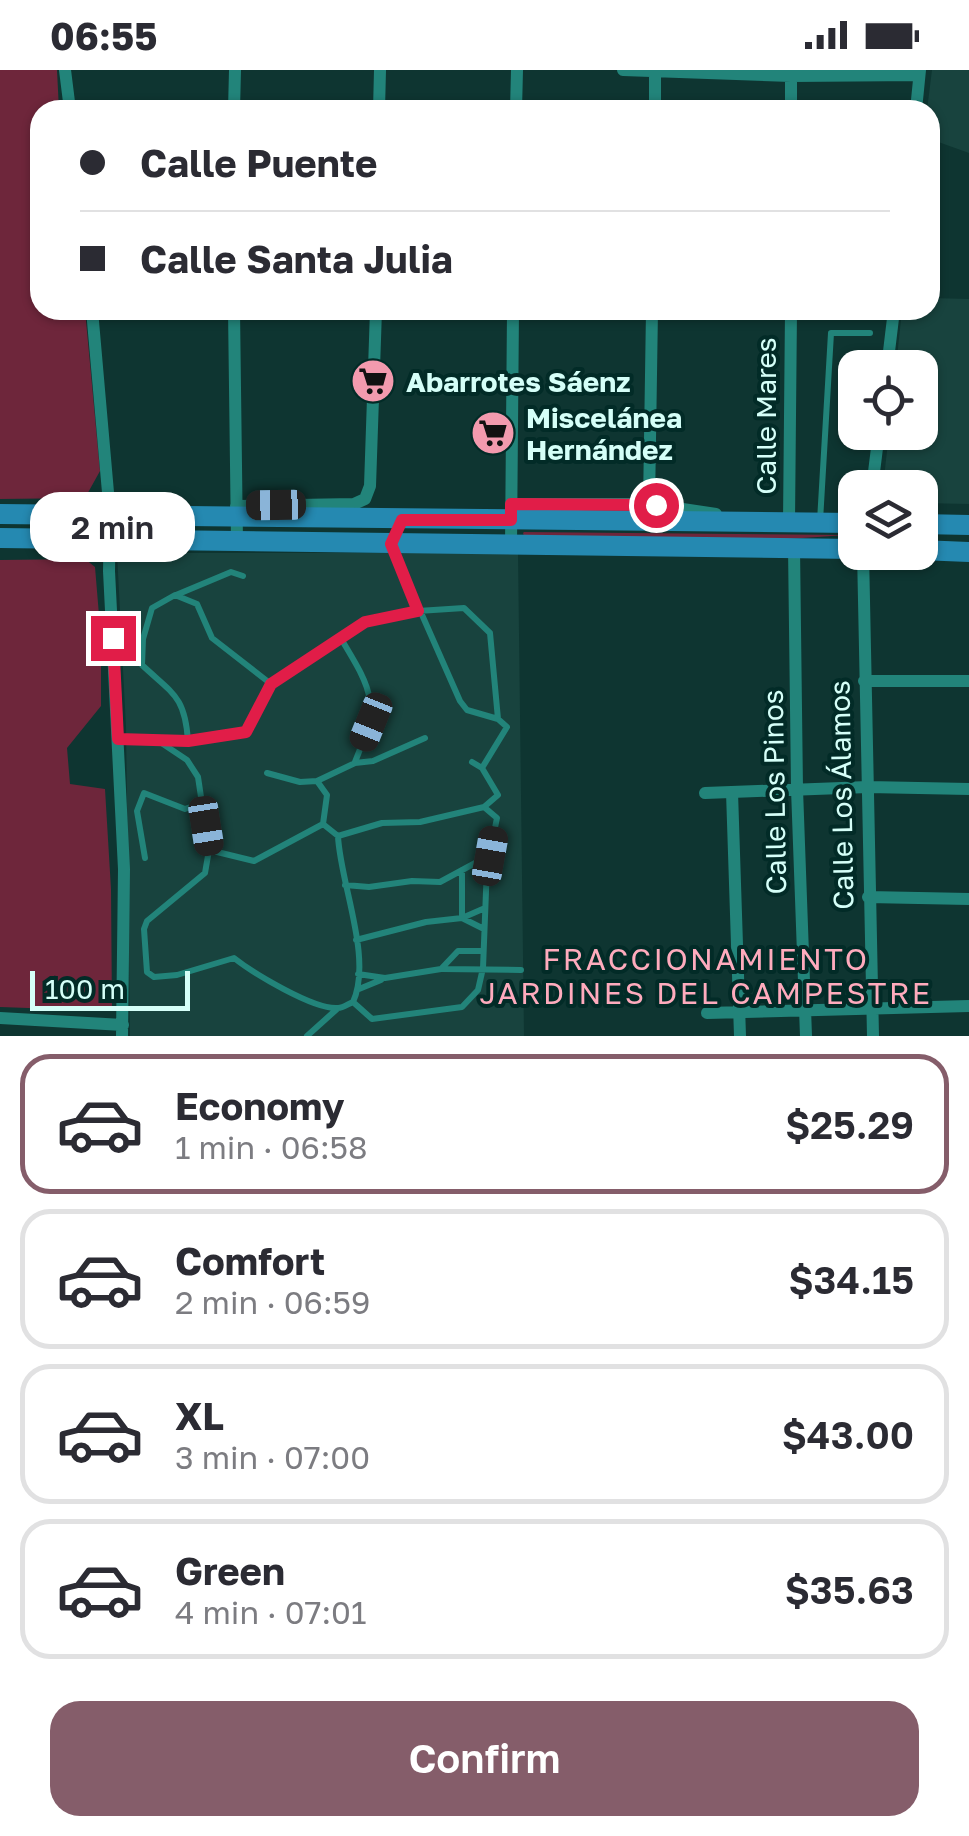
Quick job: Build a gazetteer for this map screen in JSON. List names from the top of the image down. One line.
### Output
{"streets":{"street":["Calle Mares","Calle Los Pinos","Calle Los Álamos"]},"districts":["FRACCIONAMIENTO JARDINES DEL CAMPESTRE"],"places":{"supermarket":["Abarrotes Sáenz","Miscelánea Hernández"]},"scale_bar":"100 m","page":{"status":"06:55","banner":["Calle Puente","Calle Santa Julia"],"bubble":"2 min","scale":"100 m","list":[{"name":"Economy","note":"1 min · 06:58","value":"$25.29"},{"name":"Comfort","note":"2 min · 06:59","value":"$34.15"},{"name":"XL","note":"3 min · 07:00","value":"$43.00"},{"name":"Green","note":"4 min · 07:01","value":"$35.63"}],"buttons":"Confirm"}}
